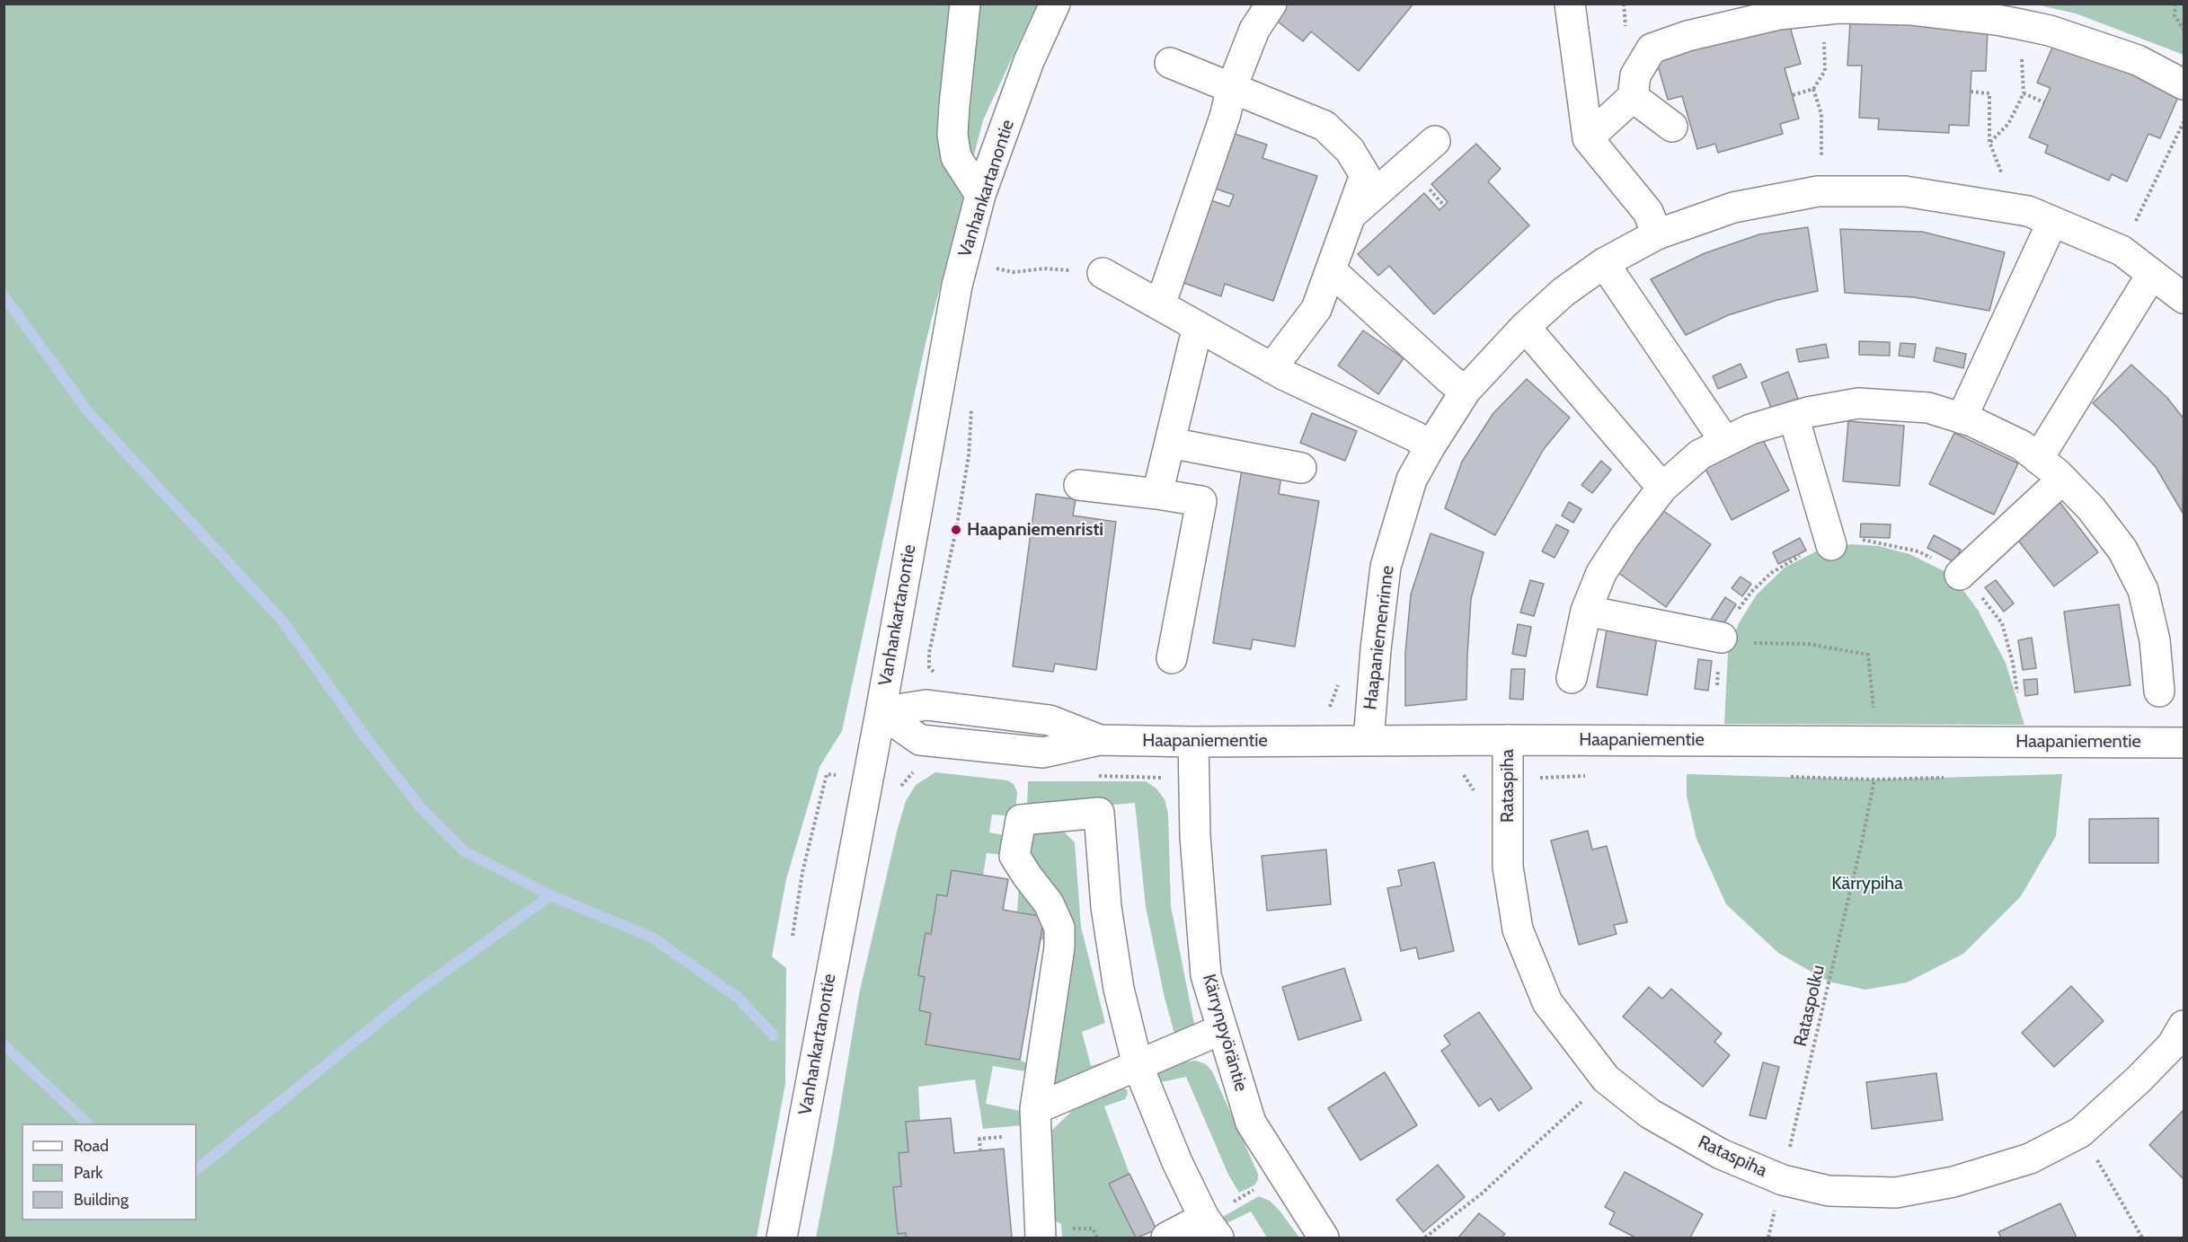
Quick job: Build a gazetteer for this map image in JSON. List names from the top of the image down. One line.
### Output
{"streets":{"street":["Vanhankartanontie","Haapaniemenrinne","Haapaniementie","Rataspiha","Kärrynpyöräntie"],"path":["Rataspolku"]},"crossings":[["Vanhankartanontie","Haapaniementie"],["Haapaniemenrinne","Haapaniementie"],["Haapaniementie","Rataspiha"],["Haapaniementie","Kärrynpyöräntie"],["Rataspiha","Rataspolku"]],"parks":["Kärrypiha"],"places":["Haapaniemenristi"],"legend":["Road","Park","Building"]}
